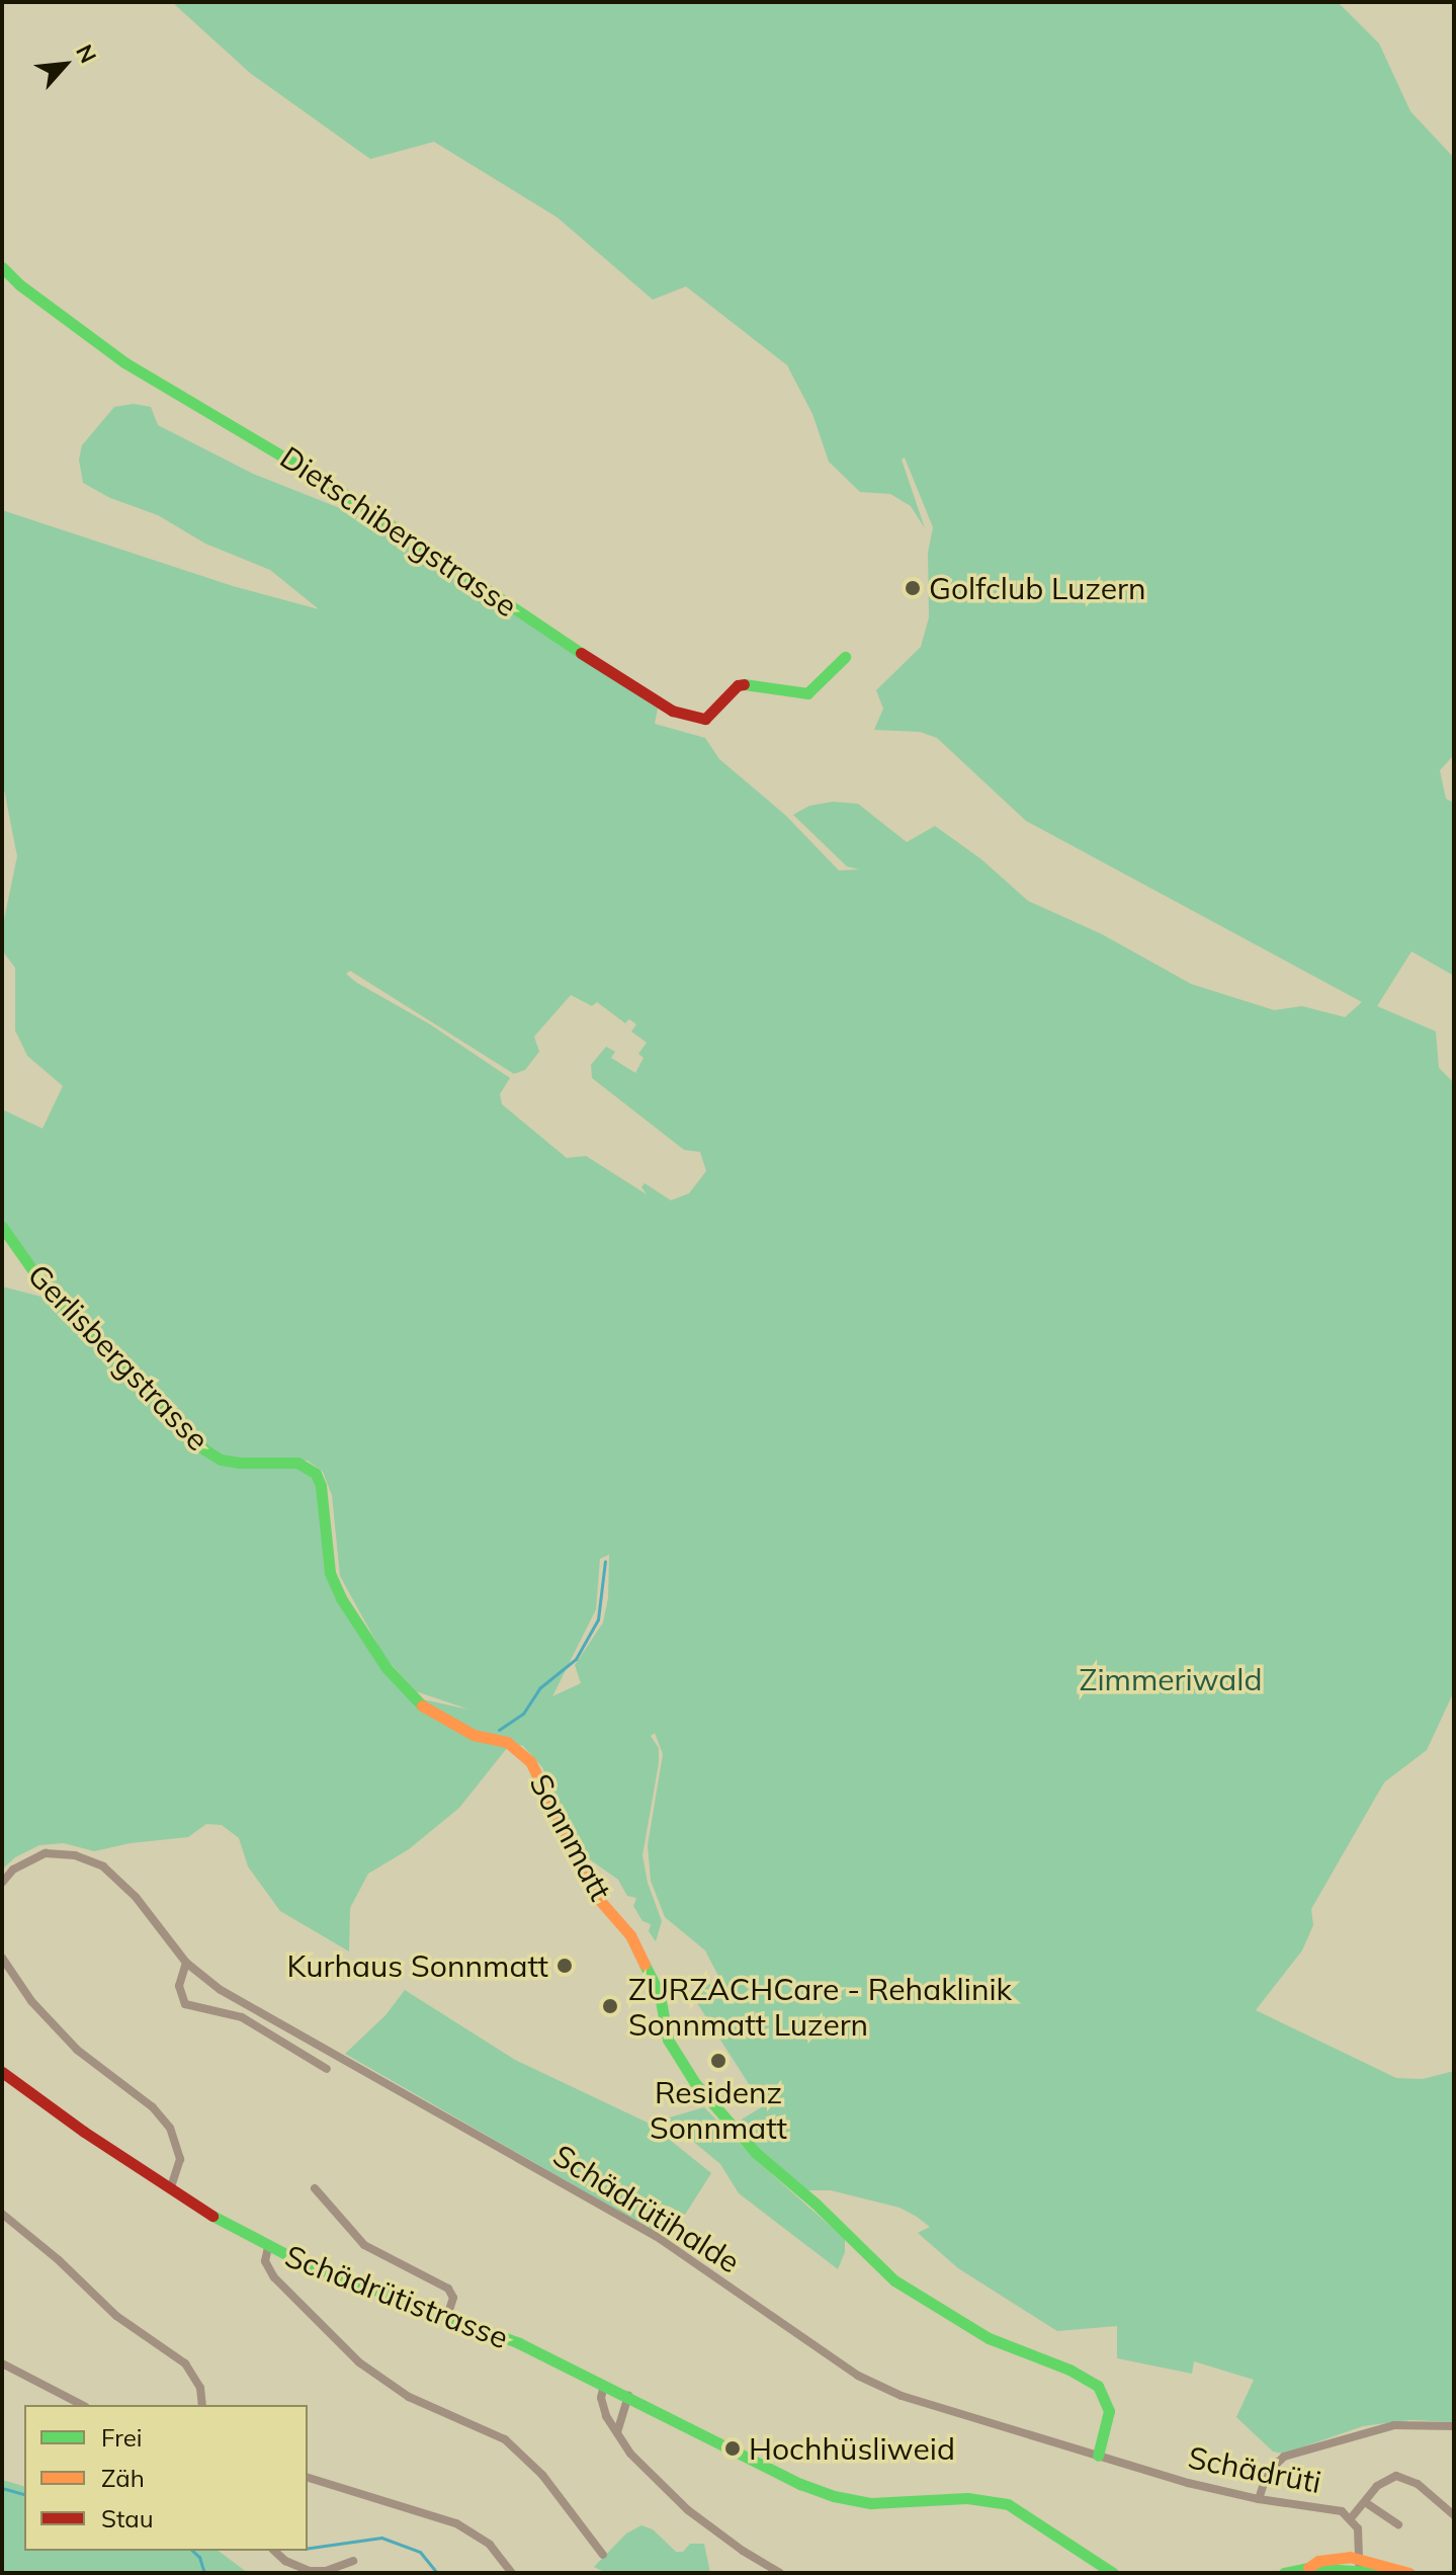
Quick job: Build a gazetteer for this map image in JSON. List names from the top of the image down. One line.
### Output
{"streets":{"street":["Dietschibergstrasse","Gerlisbergstrasse","Sonnmatt","Schädrütihalde","Schädrütistrasse","Schädrüti"]},"crossings":[["Gerlisbergstrasse","Sonnmatt"],["Sonnmatt","Schädrütihalde"],["Sonnmatt","Schädrüti"],["Schädrütihalde","Schädrüti"]],"parks":["Zimmeriwald"],"places":["Golfclub Luzern","Kurhaus Sonnmatt","ZURZACHCare - Rehaklinik Sonnmatt Luzern","Residenz Sonnmatt","Hochhüsliweid"],"legend":["Frei","Zäh","Stau"],"north":"top right"}
